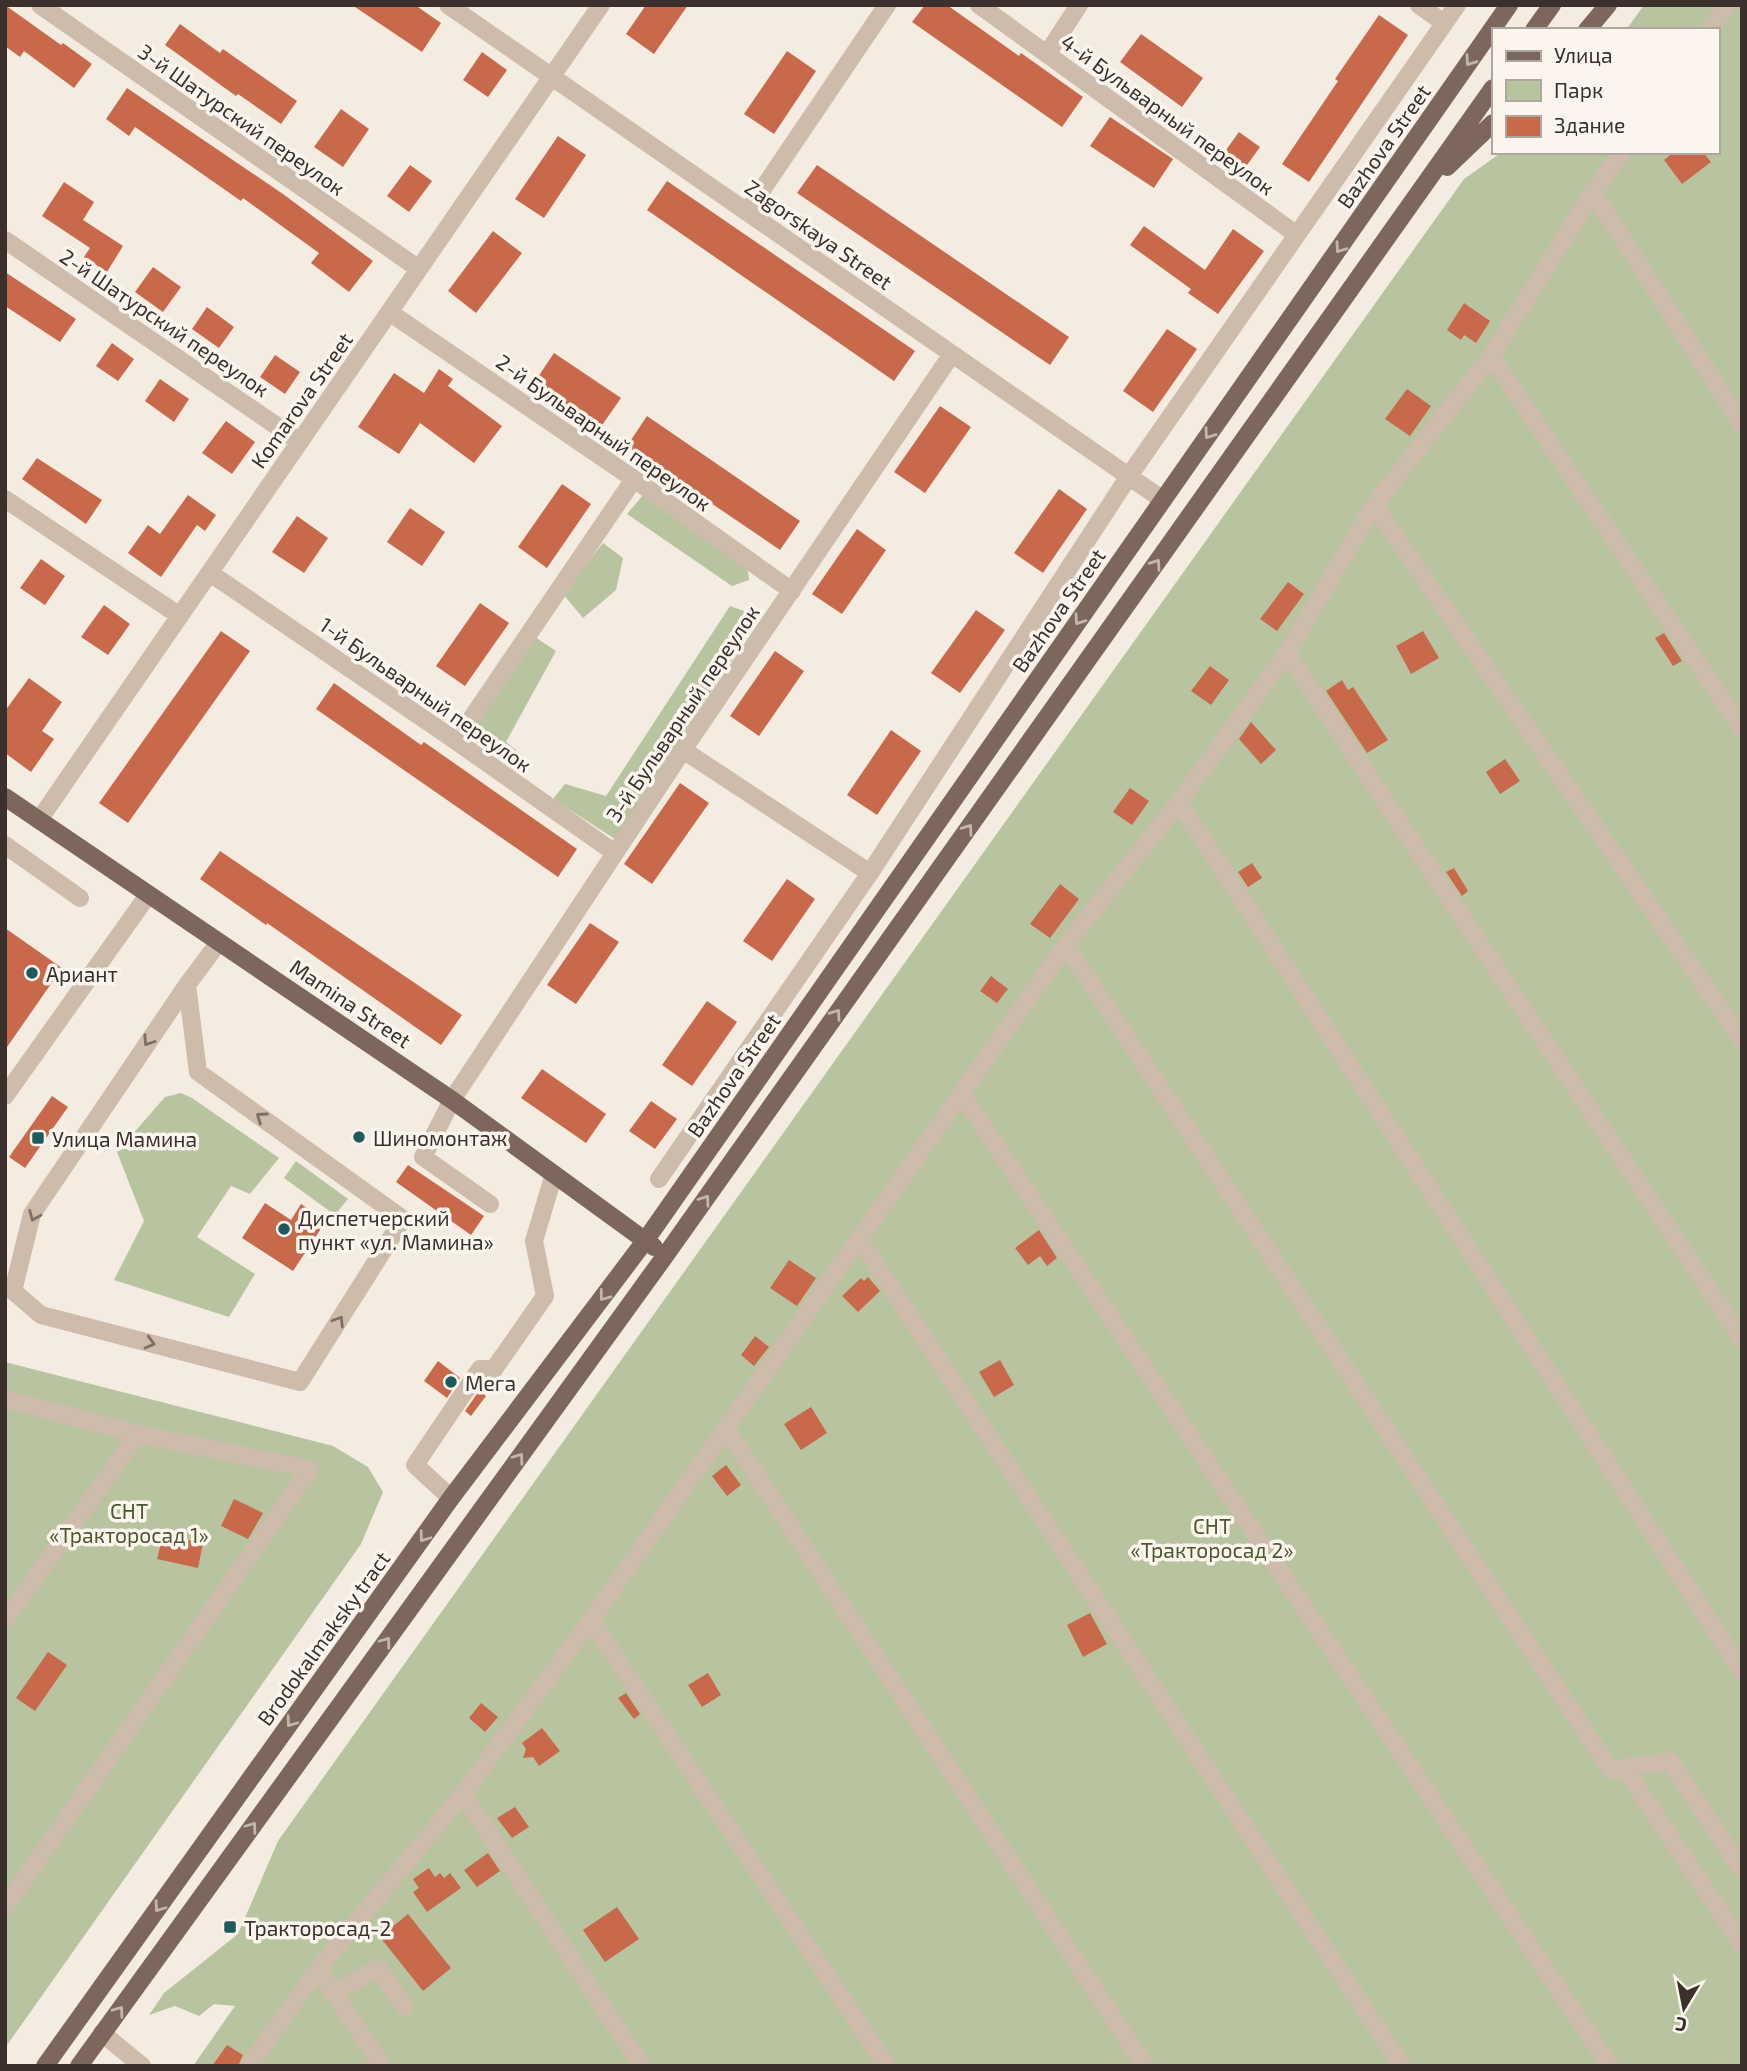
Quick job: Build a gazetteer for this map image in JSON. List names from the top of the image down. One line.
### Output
{"streets":{"main road":["Bazhova Street","Mamina Street","Brodokalmaksky tract"],"street":["4-й Бульварный переулок","3-й Шатурский переулок","Zagorskaya Street","2-й Шатурский переулок","Komarova Street","2-й Бульварный переулок","1-й Бульварный переулок","3-й Бульварный переулок"]},"crossings":[["3-й Шатурский переулок","Komarova Street"],["Bazhova Street","Zagorskaya Street"],["Bazhova Street","Mamina Street"],["Bazhova Street","Brodokalmaksky tract"],["Zagorskaya Street","Komarova Street"],["Zagorskaya Street","3-й Бульварный переулок"],["2-й Шатурский переулок","Komarova Street"],["Komarova Street","2-й Бульварный переулок"],["Komarova Street","1-й Бульварный переулок"],["Komarova Street","Mamina Street"],["2-й Бульварный переулок","3-й Бульварный переулок"],["1-й Бульварный переулок","3-й Бульварный переулок"],["3-й Бульварный переулок","Mamina Street"],["Mamina Street","Brodokalmaksky tract"]],"parks":["СНТ «Тракторосад 1»","СНТ «Тракторосад 2»"],"places":{"other":["Ариант","Шиномонтаж","Диспетчерский пункт «ул. Мамина»","Мега"],"transit":["Улица Мамина","Тракторосад-2"]},"legend":["Улица","Парк","Здание"],"north":"bottom"}
